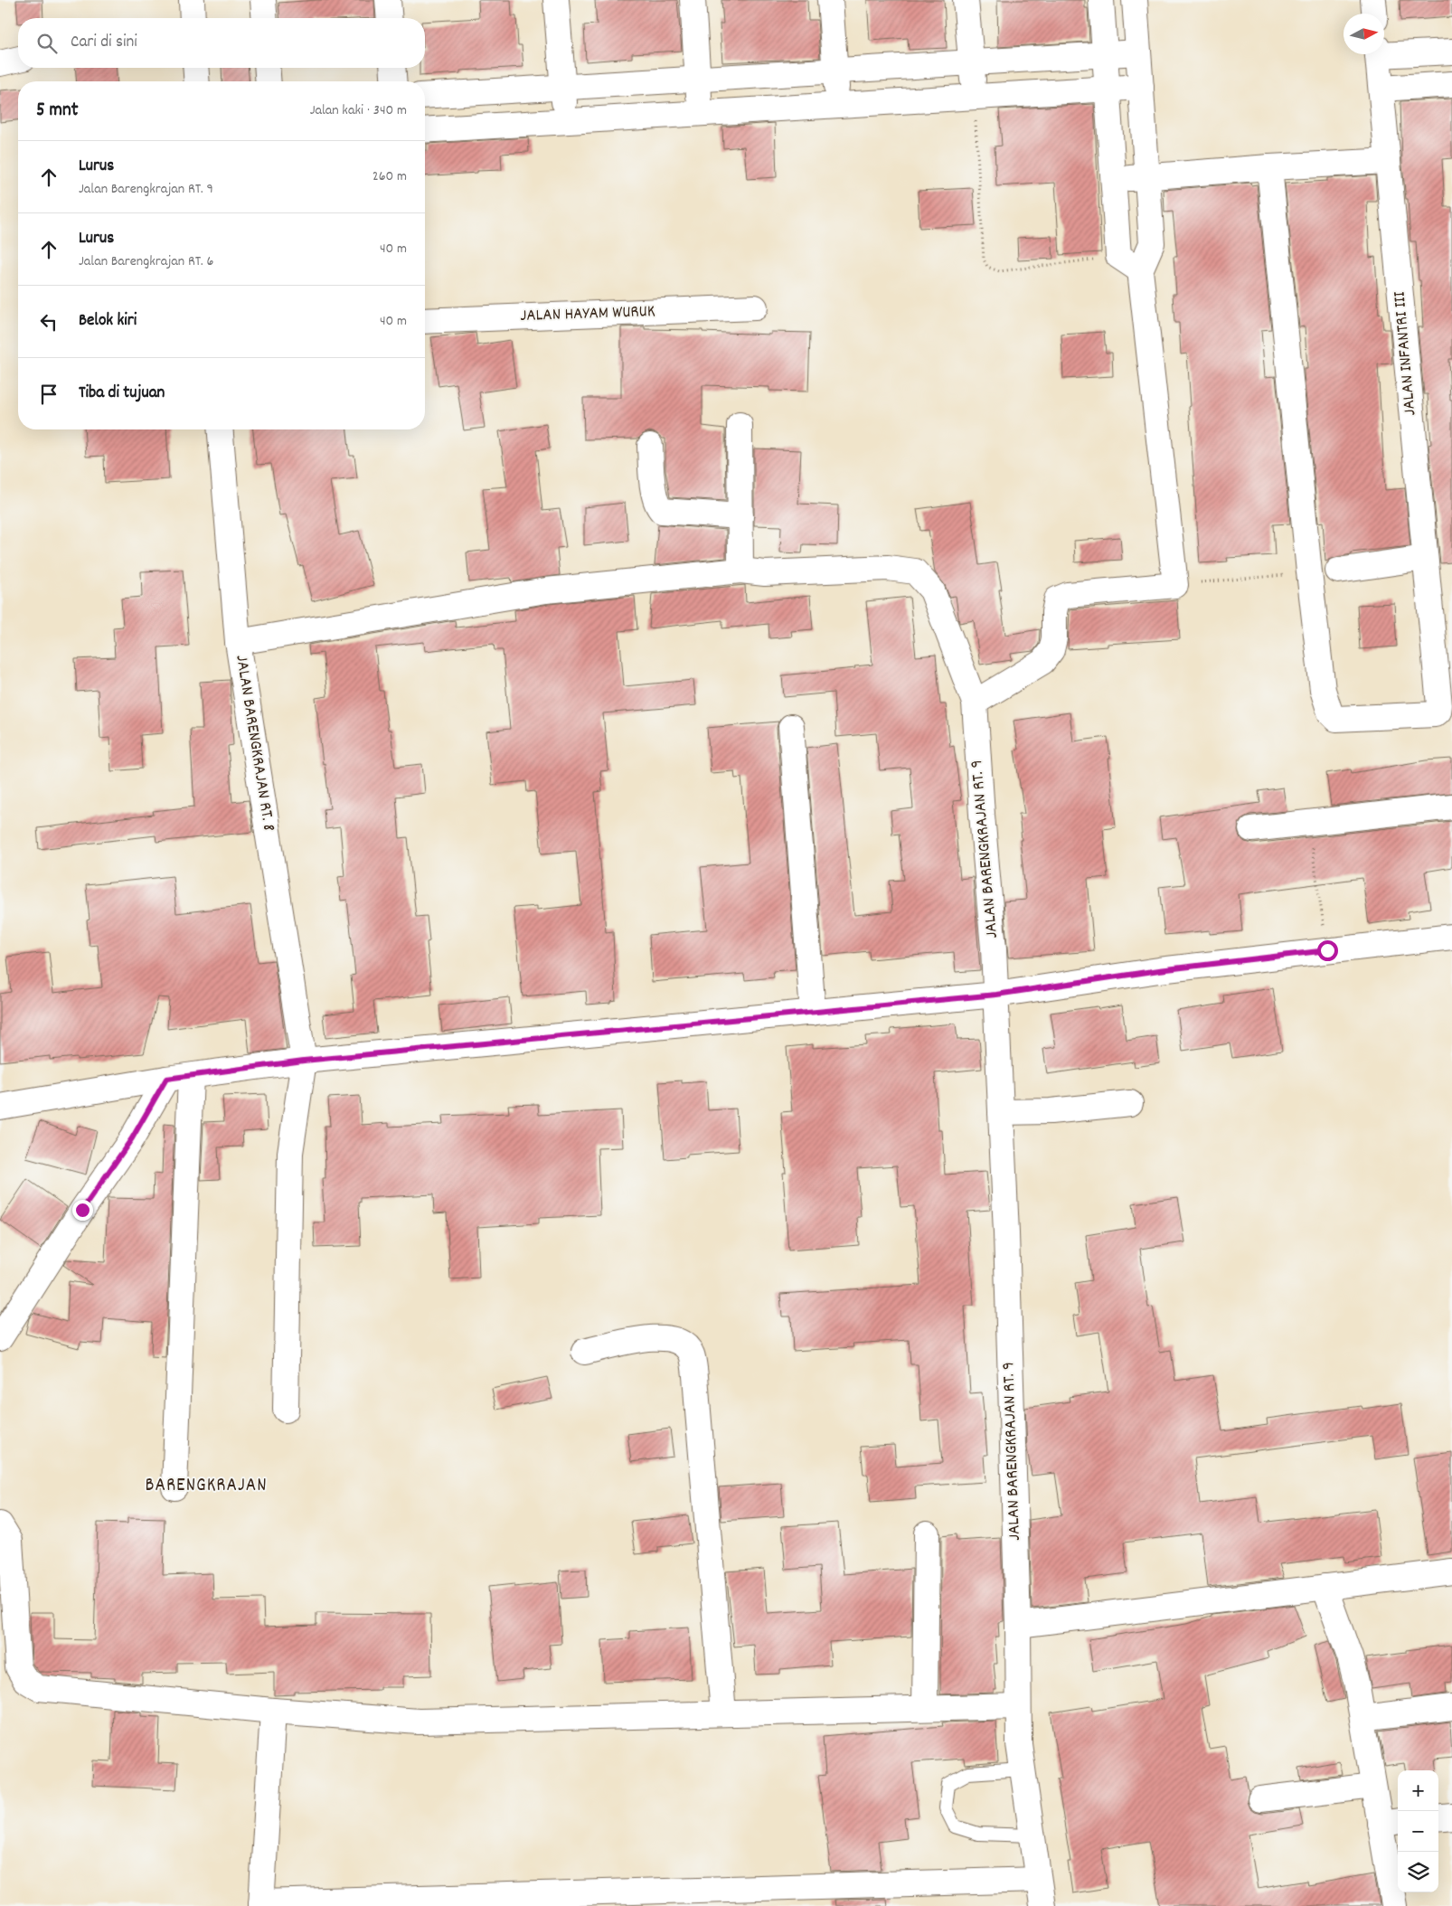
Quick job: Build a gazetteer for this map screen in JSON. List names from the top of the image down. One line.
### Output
{"streets":{"street":["JALAN HAYAM WURUK","JALAN INFANTRI III","JALAN BARENGKRAJAN RT. 8","JALAN BARENGKRAJAN RT. 9"]},"crossings":[["JALAN BARENGKRAJAN RT. 8","JALAN BARENGKRAJAN RT. 9"]],"districts":["BARENGKRAJAN"],"north":"right","page":{"search":"Cari di sini","heading":["5 mnt","Jalan kaki · 340 m"],"list":[["Lurus","Jalan Barengkrajan RT. 9","260 m"],["Lurus","Jalan Barengkrajan RT. 6","40 m"],["Belok kiri","40 m"],"Tiba di tujuan"],"map_buttons":["+","−"]}}
